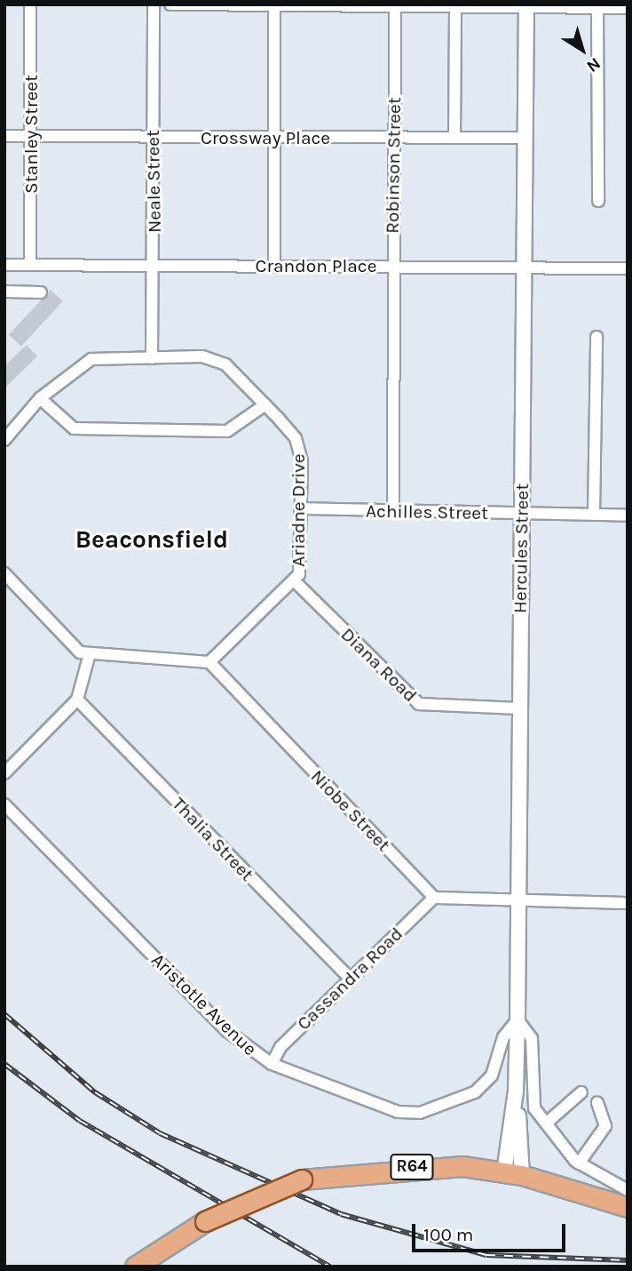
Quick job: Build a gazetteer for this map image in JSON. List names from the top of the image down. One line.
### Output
{"streets":{"main road":["R64"],"street":["Stanley Street","Crossway Place","Robinson Street","Neale Street","Crandon Place","Ariadne Drive","Achilles Street","Hercules Street","Diana Road","Niobe Street","Thalia Street","Cassandra Road","Aristotle Avenue"]},"crossings":[["Stanley Street","Crossway Place"],["Stanley Street","Crandon Place"],["Crossway Place","Robinson Street"],["Crossway Place","Neale Street"],["Crossway Place","Hercules Street"],["Robinson Street","Crandon Place"],["Robinson Street","Achilles Street"],["Neale Street","Crandon Place"],["Neale Street","Ariadne Drive"],["Crandon Place","Hercules Street"],["Ariadne Drive","Achilles Street"],["Ariadne Drive","Diana Road"],["Ariadne Drive","Niobe Street"],["Achilles Street","Hercules Street"],["Hercules Street","Diana Road"],["Hercules Street","Aristotle Avenue"],["Hercules Street","R64"],["Niobe Street","Cassandra Road"],["Thalia Street","Cassandra Road"],["Cassandra Road","Aristotle Avenue"]],"districts":["Beaconsfield"],"scale_bar":"100 m","north":"bottom right"}
